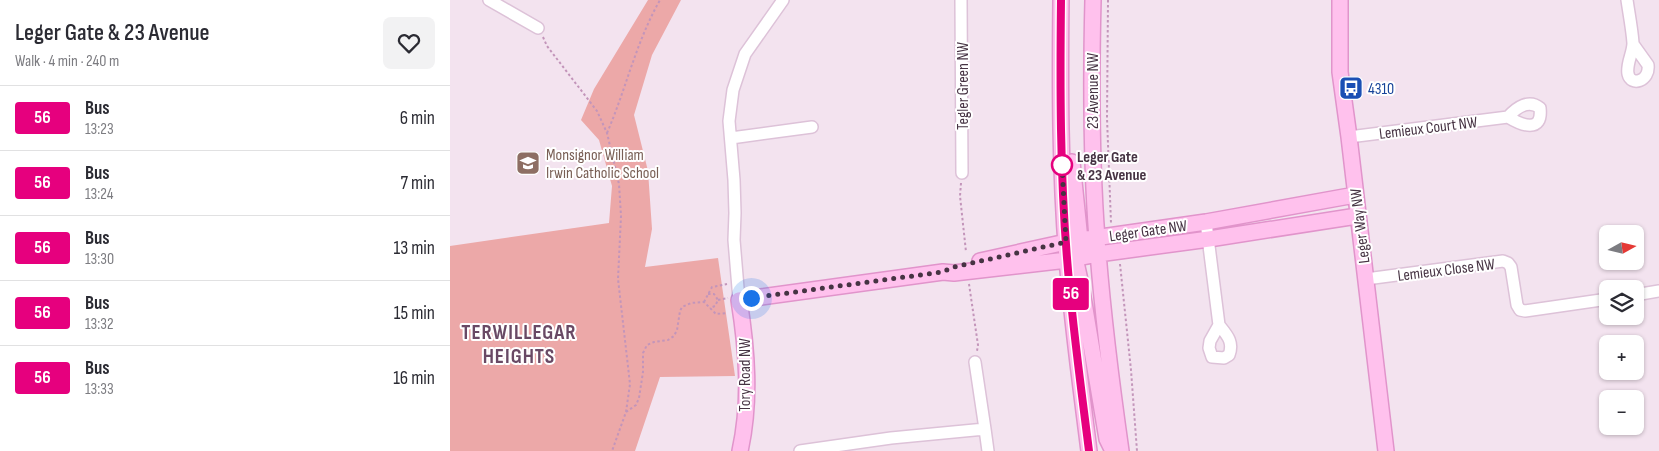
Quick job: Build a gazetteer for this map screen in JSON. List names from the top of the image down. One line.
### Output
{"streets":{"street":["Tegler Green NW","23 Avenue NW","Lemieux Court NW","Leger Way NW","Leger Gate NW","Lemieux Close NW","Tory Road NW"]},"crossings":[["23 Avenue NW","Leger Gate NW"],["Lemieux Court NW","Leger Way NW"],["Leger Way NW","Leger Gate NW"],["Leger Way NW","Lemieux Close NW"]],"districts":["TERWILLEGAR HEIGHTS"],"places":{"bus stop":["4310"],"school or university":["Monsignor William Irwin Catholic School"],"other":["Leger Gate & 23 Avenue"]},"lines":["bus line 56"],"north":"right","page":{"heading":["Leger Gate & 23 Avenue","Walk · 4 min · 240 m"],"on_map":"56","list":[{"mark":"56","name":"Bus","note":"13:23","value":"6 min"},{"mark":"56","name":"Bus","note":"13:24","value":"7 min"},{"mark":"56","name":"Bus","note":"13:30","value":"13 min"},{"mark":"56","name":"Bus","note":"13:32","value":"15 min"},{"mark":"56","name":"Bus","note":"13:33","value":"16 min"}],"map_buttons":["+","−"]}}
